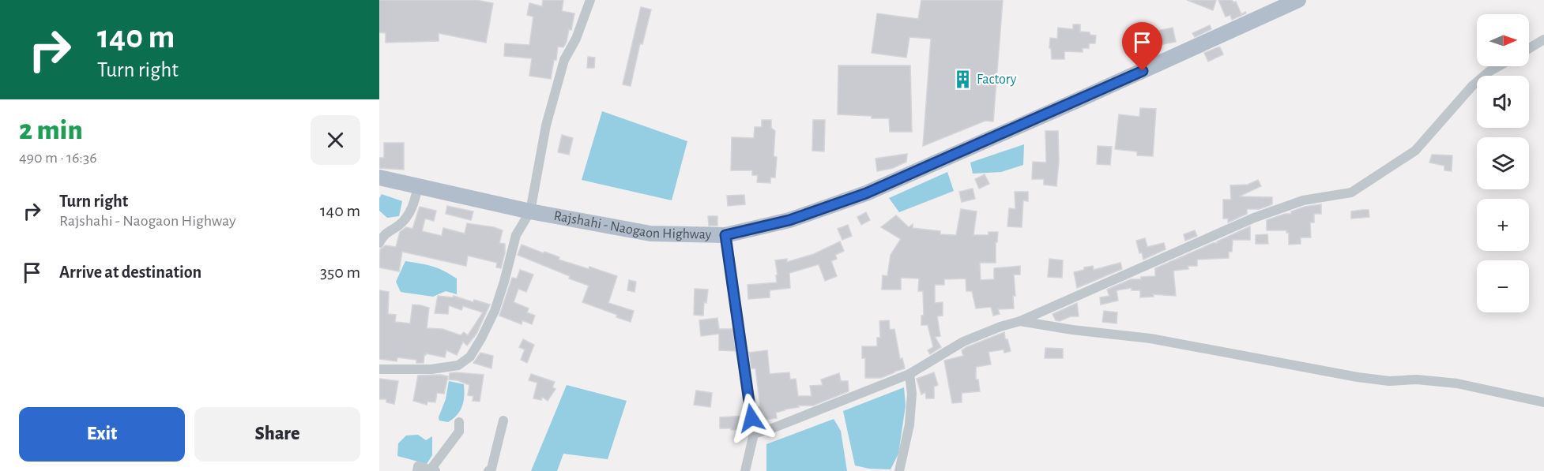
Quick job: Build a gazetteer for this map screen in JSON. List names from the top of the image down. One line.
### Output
{"streets":{"main road":["Rajshahi - Naogaon Highway"]},"places":{"building":["Factory"]},"north":"right","page":{"turn":["140 m","Turn right"],"map_buttons":["+","−"],"heading":["2 min","490 m · 16:36"],"list":[{"name":"Turn right","note":"Rajshahi - Naogaon Highway","value":"140 m"},{"name":"Arrive at destination","value":"350 m"}],"buttons":["Exit","Share"]}}
